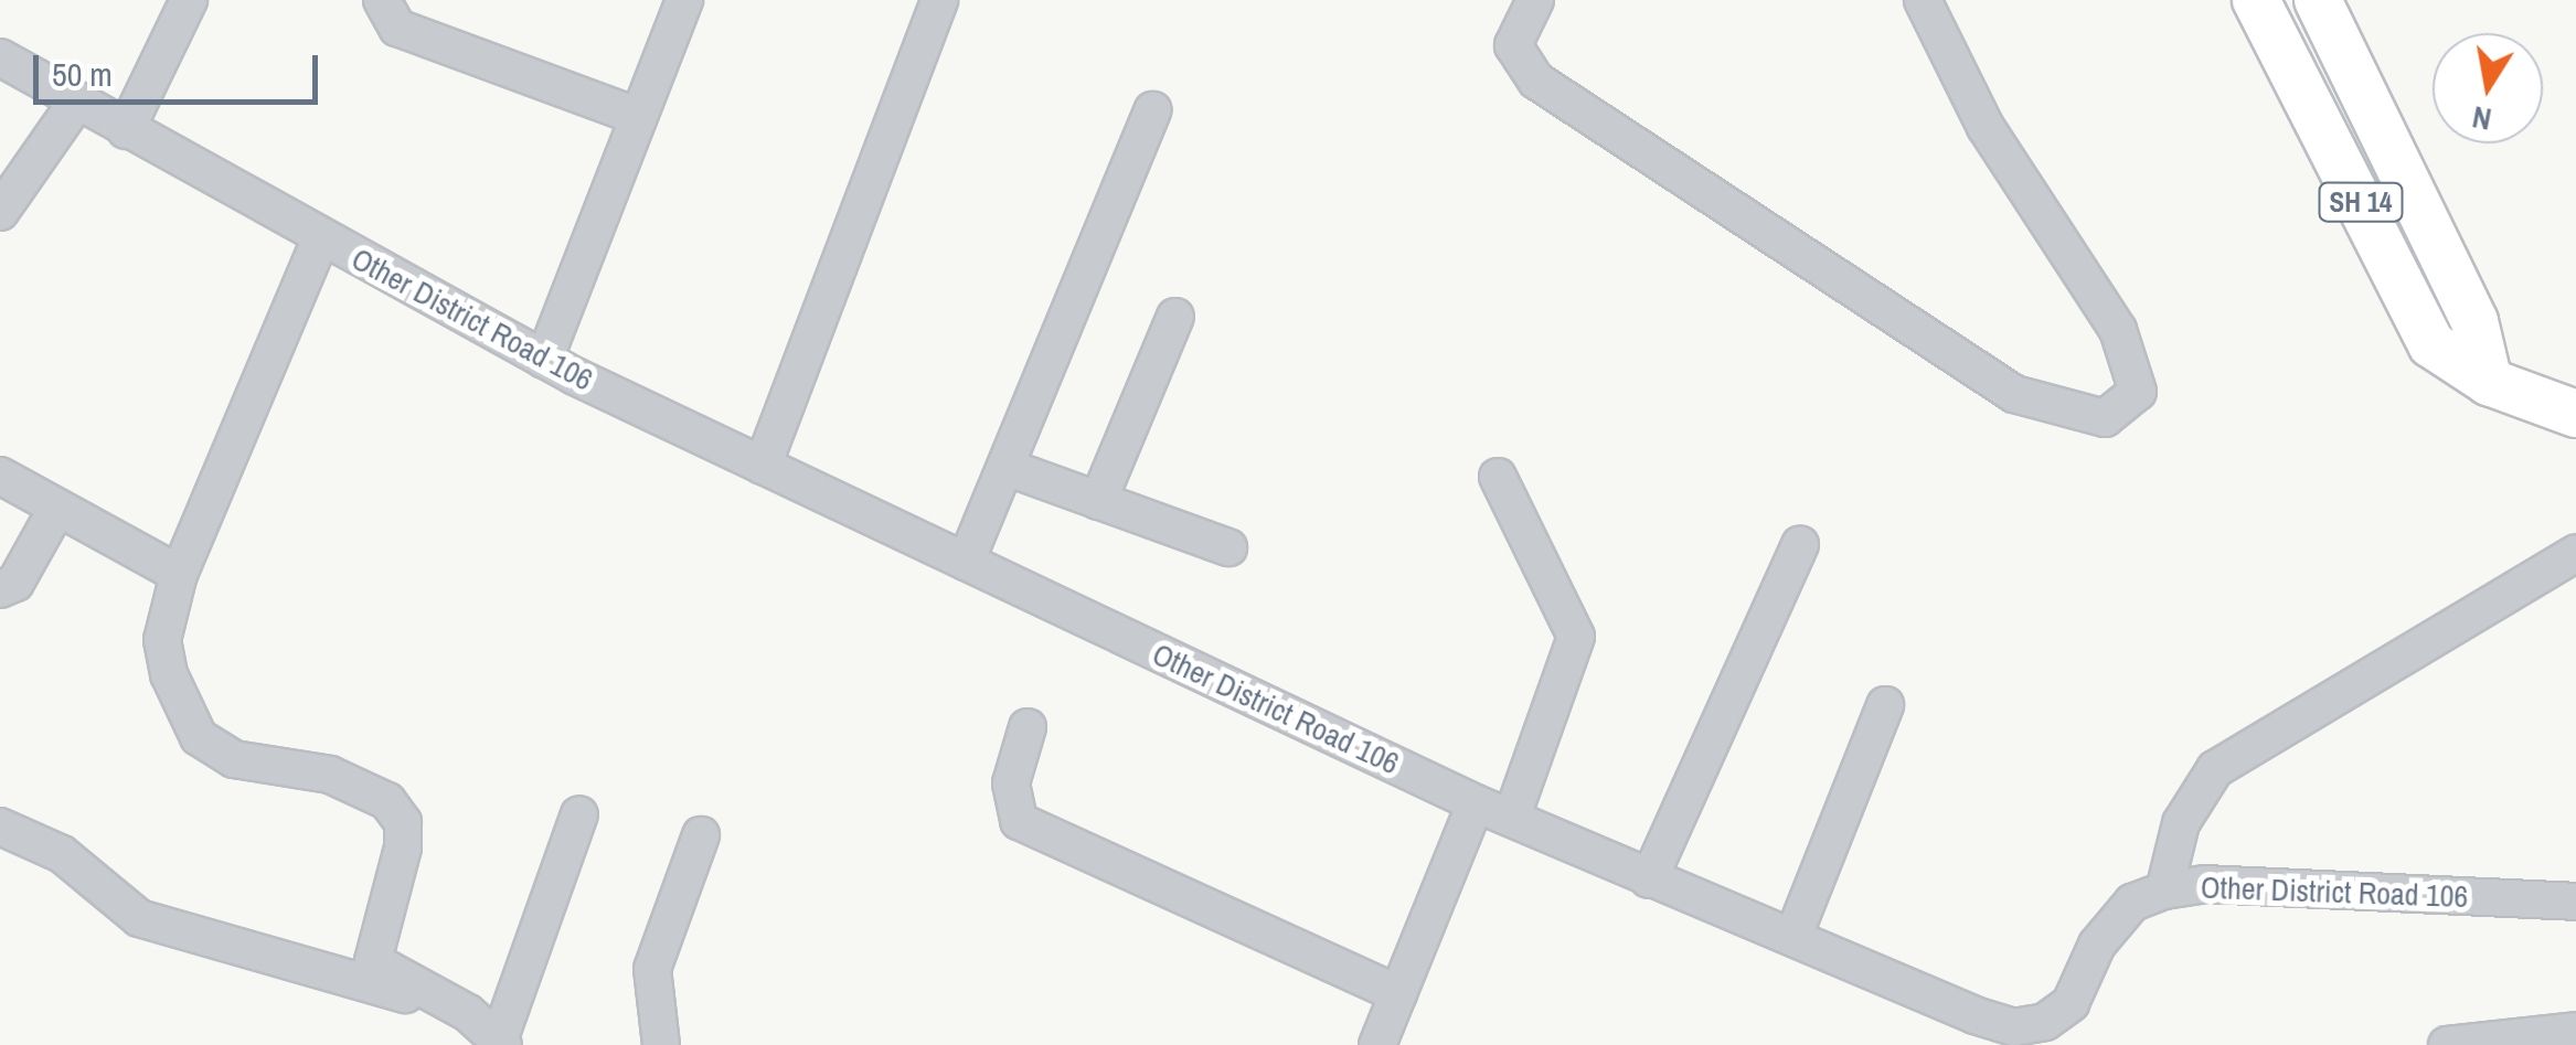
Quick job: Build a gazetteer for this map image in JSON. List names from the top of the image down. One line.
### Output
{"streets":{"main road":["SH 14"],"street":["Other District Road 106"]},"scale_bar":"50 m","north":"bottom"}
